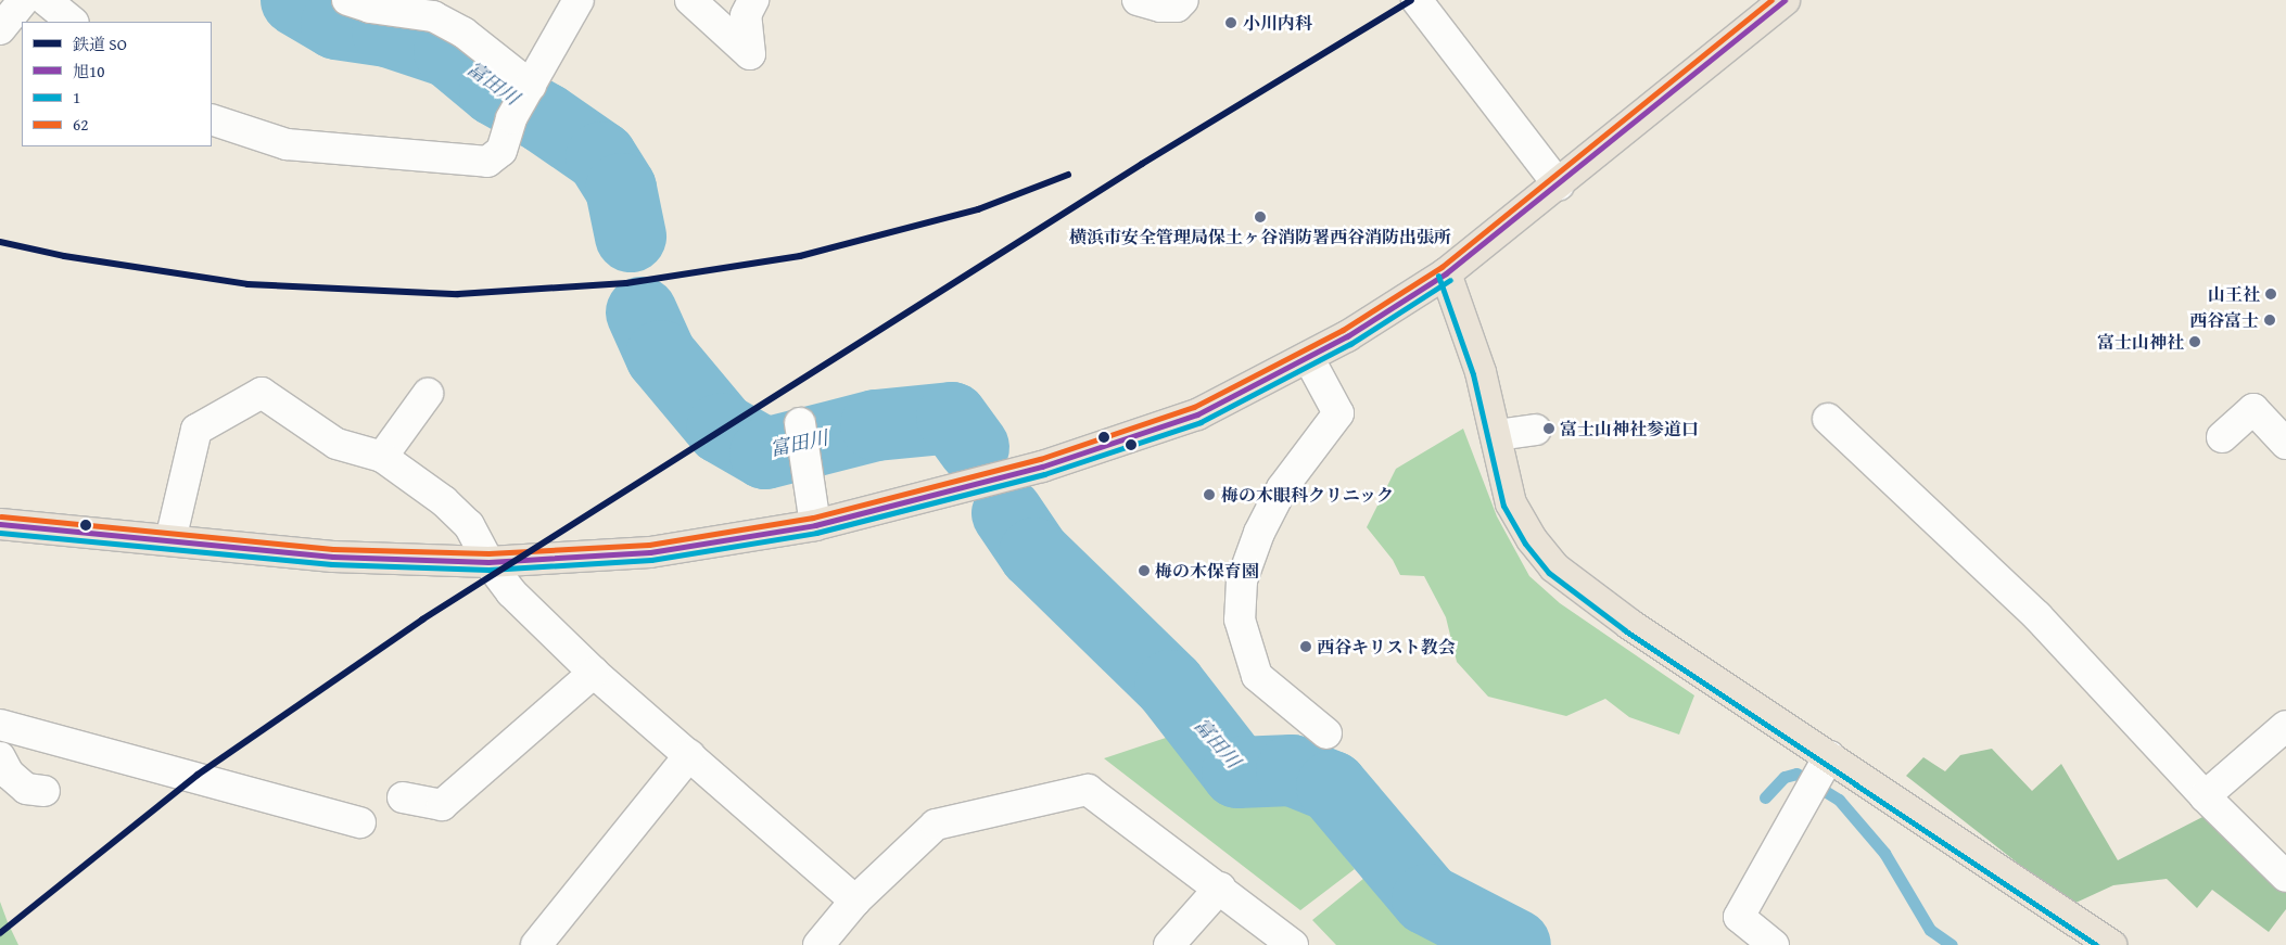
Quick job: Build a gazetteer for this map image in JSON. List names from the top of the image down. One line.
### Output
{"water":["富田川"],"places":["小川内科","横浜市安全管理局保土ヶ谷消防署西谷消防出張所","山王社","西谷富士","富士山神社","富士山神社参道口","梅の木眼科クリニック","梅の木保育園","西谷キリスト教会"],"lines":["rail line SO","transit line 旭10","transit line 62","transit line 1"],"legend":["鉄道 SO","旭10","1","62"]}
